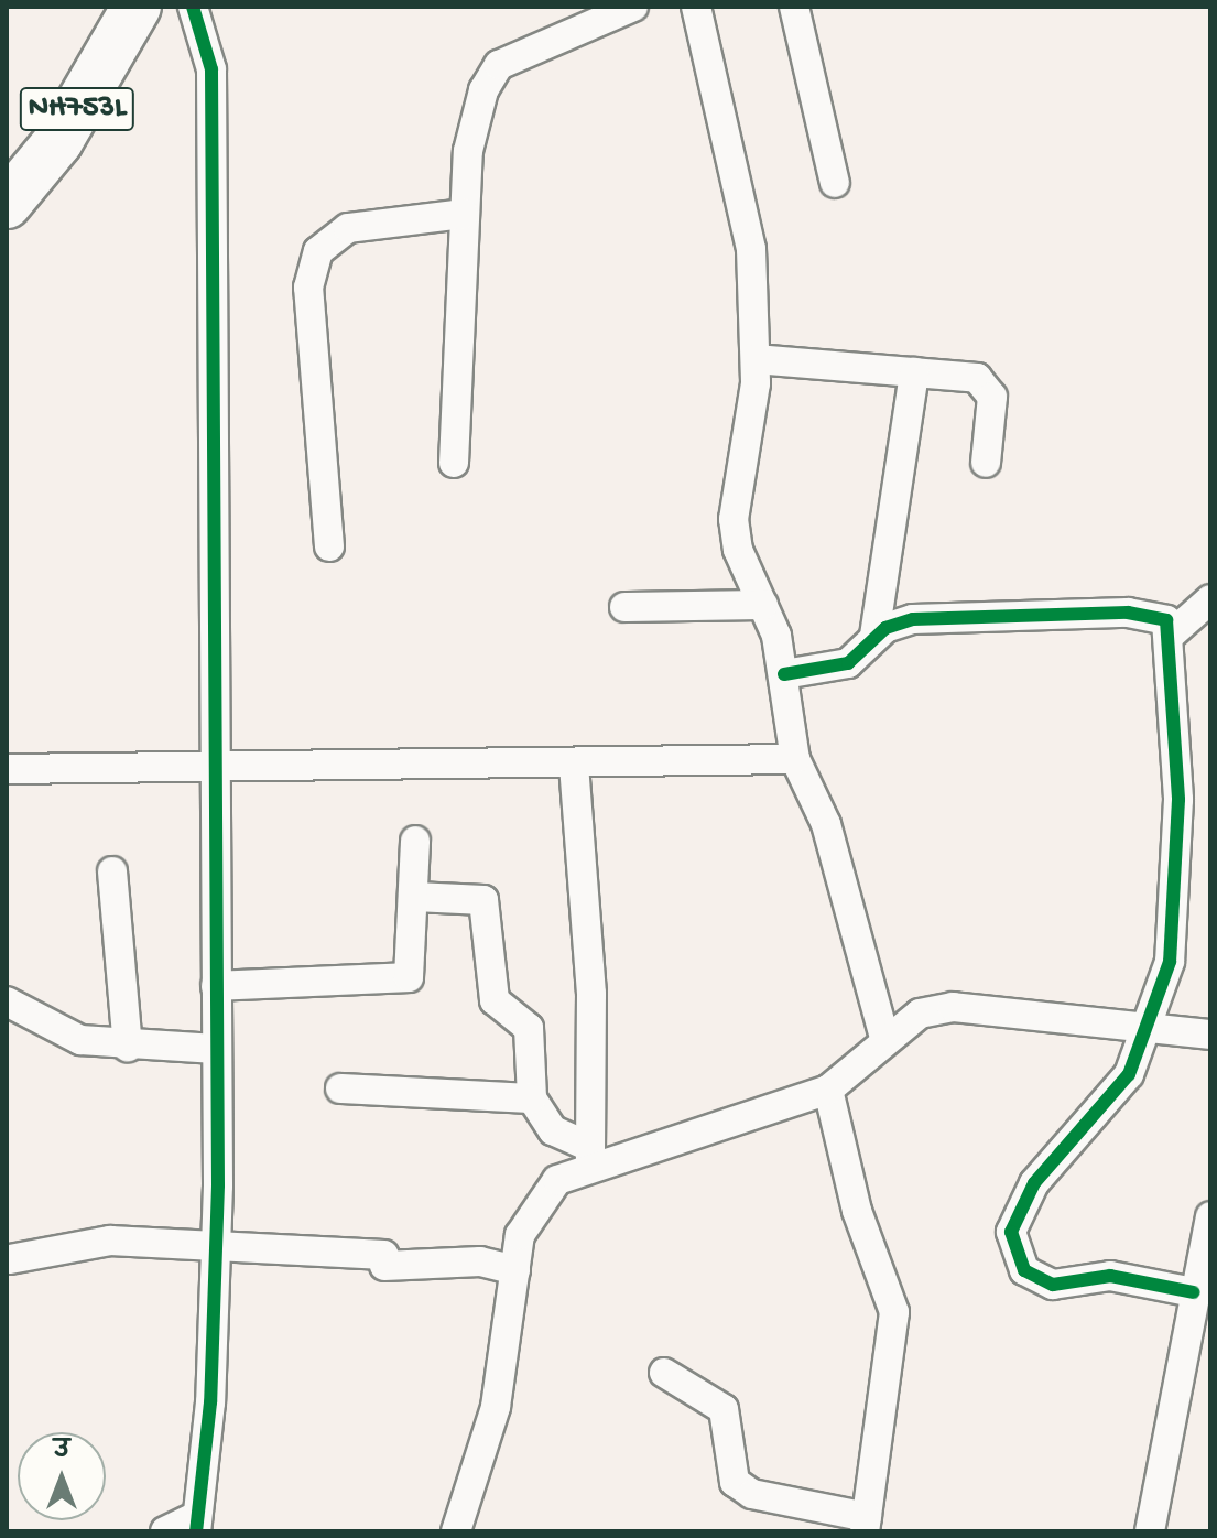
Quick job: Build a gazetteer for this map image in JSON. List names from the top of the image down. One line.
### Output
{"streets":{"highway":["NH753L"]},"north":"top"}
